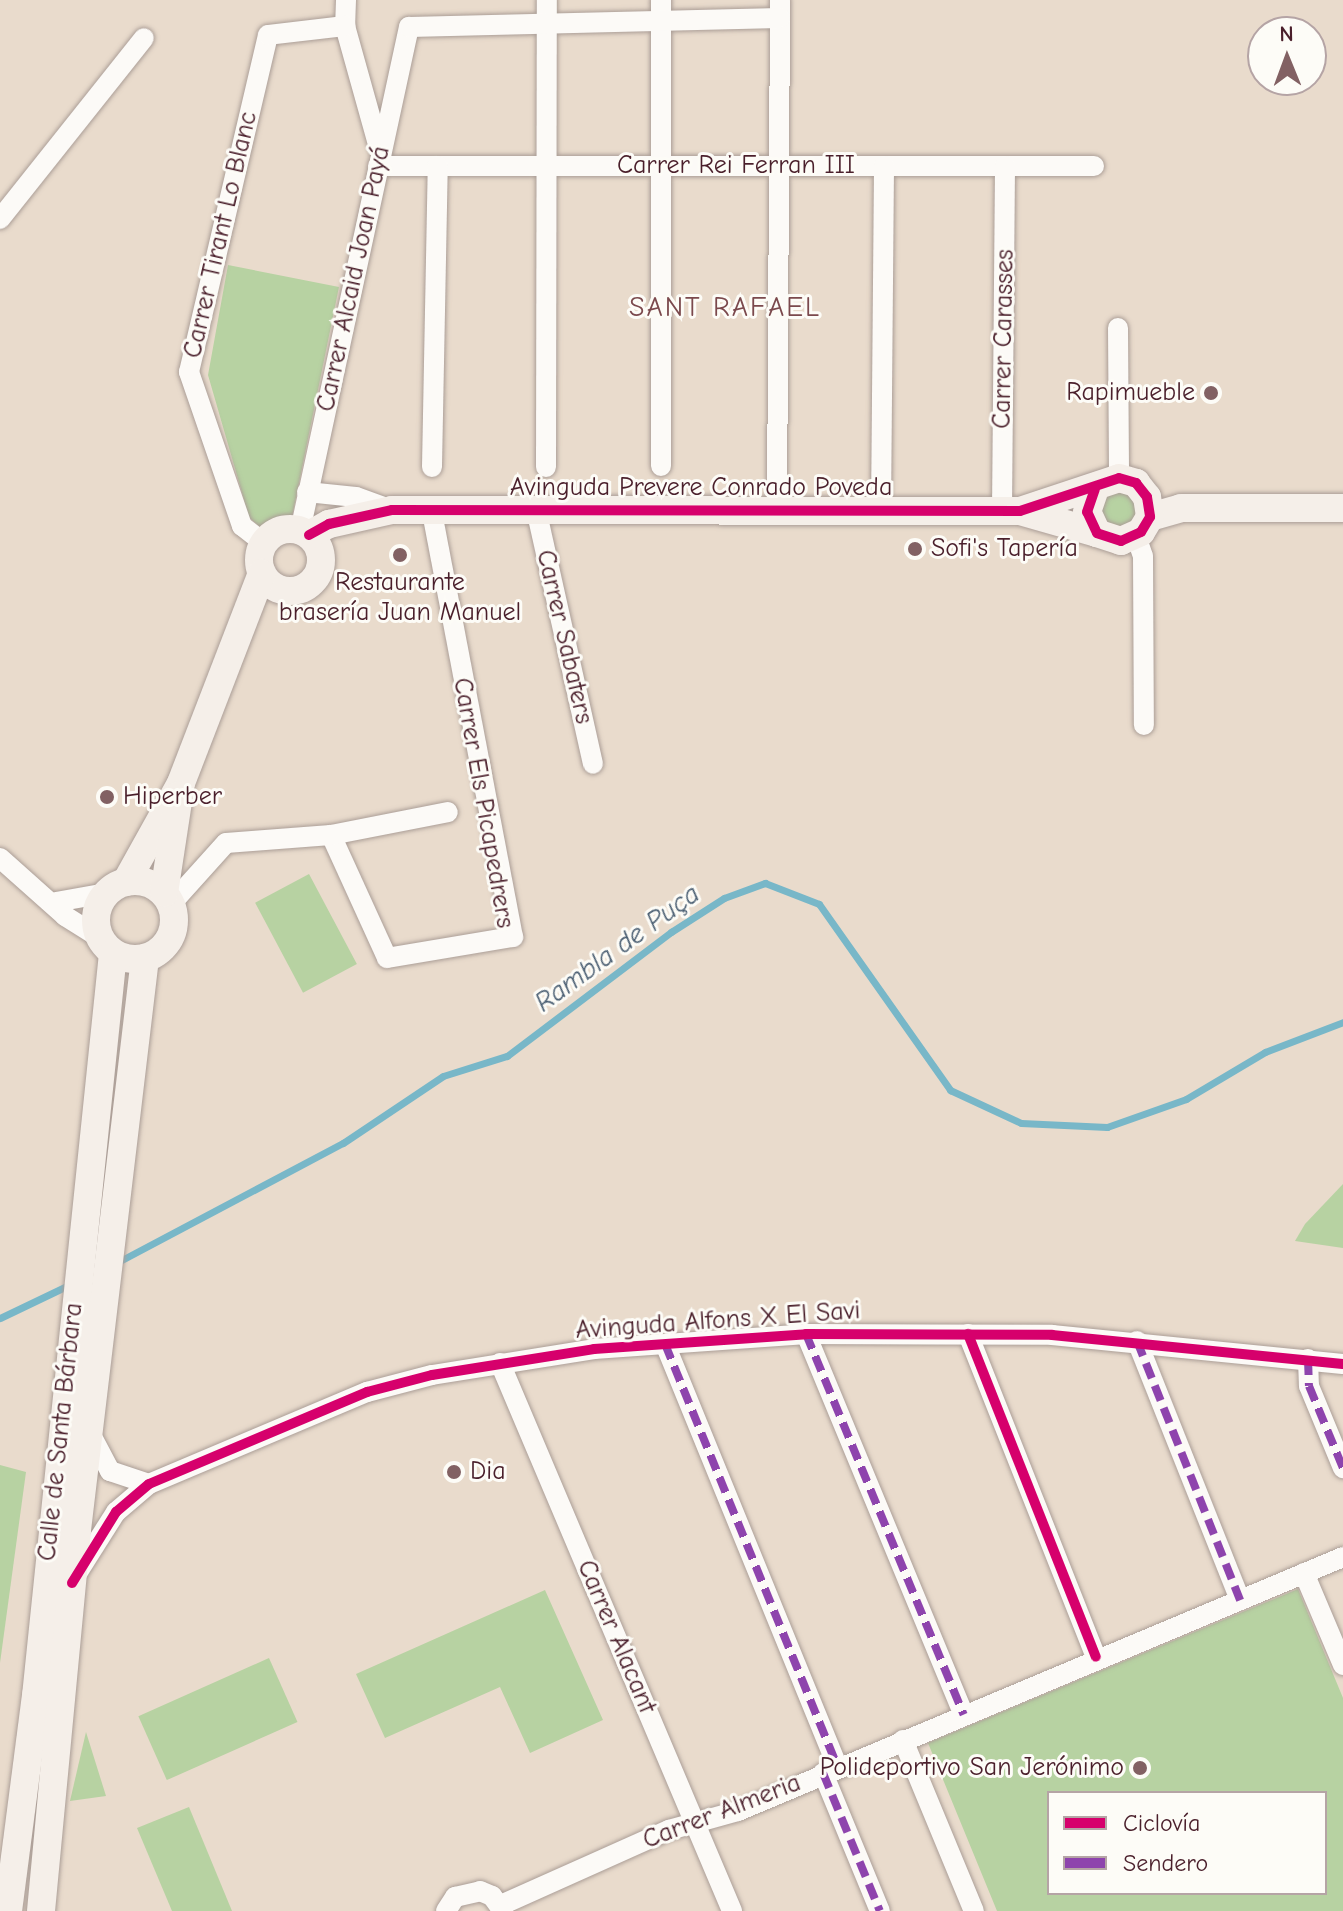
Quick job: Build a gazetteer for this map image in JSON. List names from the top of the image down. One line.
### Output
{"streets":{"street":["Carrer Rei Ferran III","Carrer Tirant Lo Blanc","Carrer Alcaid Joan Payá","Carrer Carasses","Avinguda Prevere Conrado Poveda","Carrer Sabaters","Carrer Els Picapedrers","Avinguda Alfons X El Savi","Calle de Santa Bárbara","Carrer Alacant","Carrer Almeria"]},"crossings":[["Carrer Rei Ferran III","Carrer Alcaid Joan Payá"],["Carrer Rei Ferran III","Carrer Carasses"],["Carrer Alcaid Joan Payá","Avinguda Prevere Conrado Poveda"],["Carrer Carasses","Avinguda Prevere Conrado Poveda"],["Avinguda Prevere Conrado Poveda","Carrer Sabaters"],["Avinguda Prevere Conrado Poveda","Carrer Els Picapedrers"],["Avinguda Alfons X El Savi","Calle de Santa Bárbara"],["Avinguda Alfons X El Savi","Carrer Alacant"],["Carrer Alacant","Carrer Almeria"]],"districts":["SANT RAFAEL"],"water":["Rambla de Puça"],"places":["Rapimueble","Sofi's Tapería","Restaurante brasería Juan Manuel","Hiperber","Dia","Polideportivo San Jerónimo"],"legend":["Ciclovía","Sendero"],"north":"top"}
